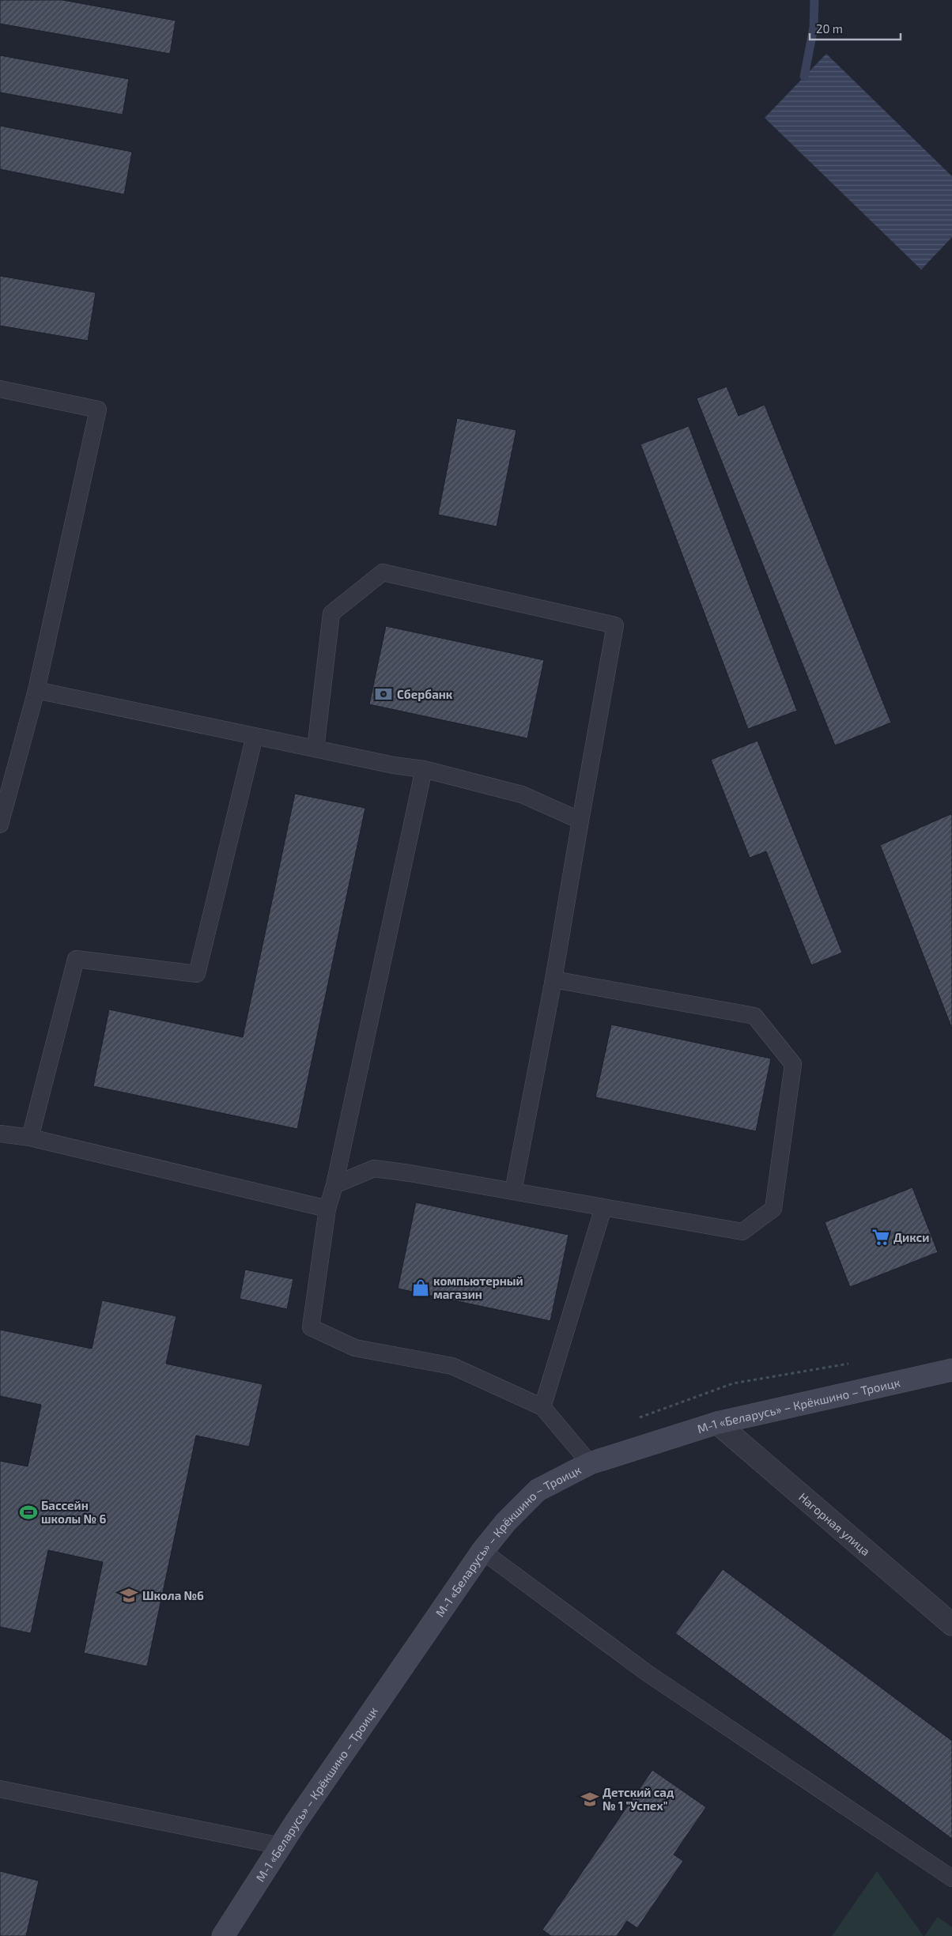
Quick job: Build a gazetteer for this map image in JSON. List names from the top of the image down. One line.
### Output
{"streets":{"main road":["М-1 «Беларусь» – Крёкшино – Троицк"],"street":["Нагорная улица"]},"crossings":[["М-1 «Беларусь» – Крёкшино – Троицк","Нагорная улица"]],"places":{"bank":["Сбербанк"],"supermarket":["Дикси"],"shop":["компьютерный магазин"],"sports":["Бассейн школы № 6"],"school or university":["Школа №6","Детский сад № 1 \"Успех\""]},"scale_bar":"20 m"}
